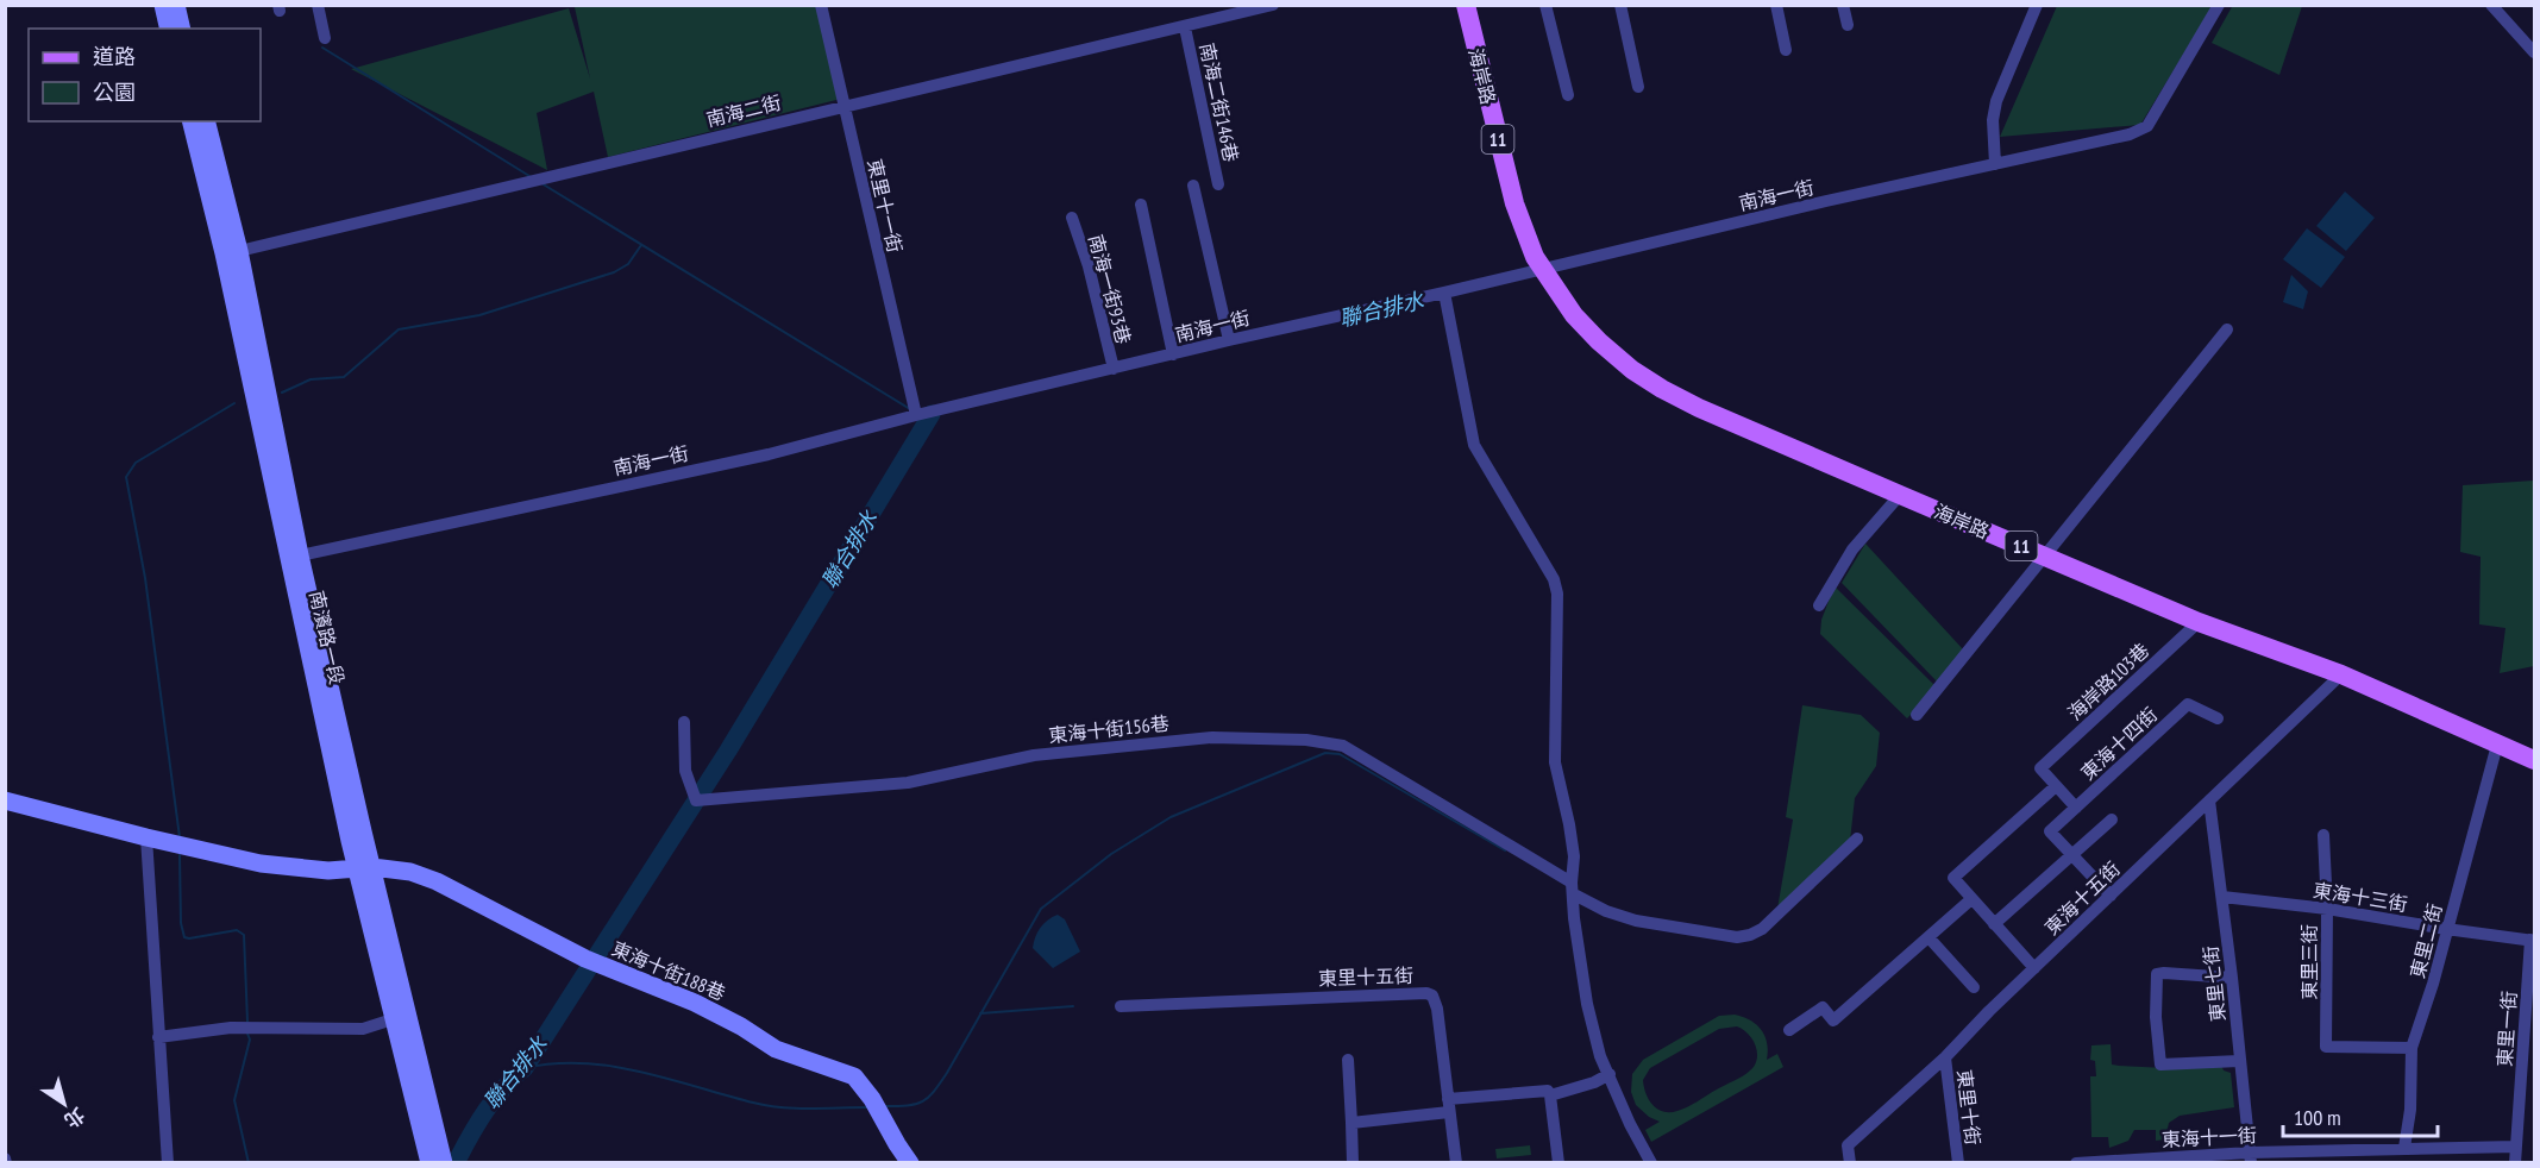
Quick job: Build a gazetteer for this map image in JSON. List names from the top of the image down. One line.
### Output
{"streets":{"main road":["海岸路","11","南濱路一段","東海十街188巷"],"street":["南海二街146巷","南海二街","南海一街","東里十一街","南海一街93巷","海岸路103巷","東海十街156巷","東海十四街","東海十三街","東海十五街","東里二街","東里三街","東里十五街","東里七街","東里一街","東里十街","東海十一街"]},"crossings":[["海岸路","南海一街"],["海岸路","海岸路103巷"],["海岸路","東海十五街"],["海岸路","東里二街"],["南海二街146巷","南海二街"],["南海二街","東里十一街"],["南海二街","南濱路一段"],["南海一街","東里十一街"],["南海一街","南海一街93巷"],["南海一街","南濱路一段"],["南濱路一段","東海十街188巷"],["海岸路103巷","東海十四街"],["東海十三街","東里二街"],["東海十三街","東里三街"],["東海十三街","東里七街"],["東海十三街","東里一街"],["東海十五街","東里七街"],["東海十五街","東里十街"],["東里二街","東里三街"],["東里二街","東海十一街"],["東里七街","東海十一街"],["東里一街","東海十一街"]],"water":["聯合排水"],"legend":["道路","公園"],"scale_bar":"100 m","north":"bottom right"}
